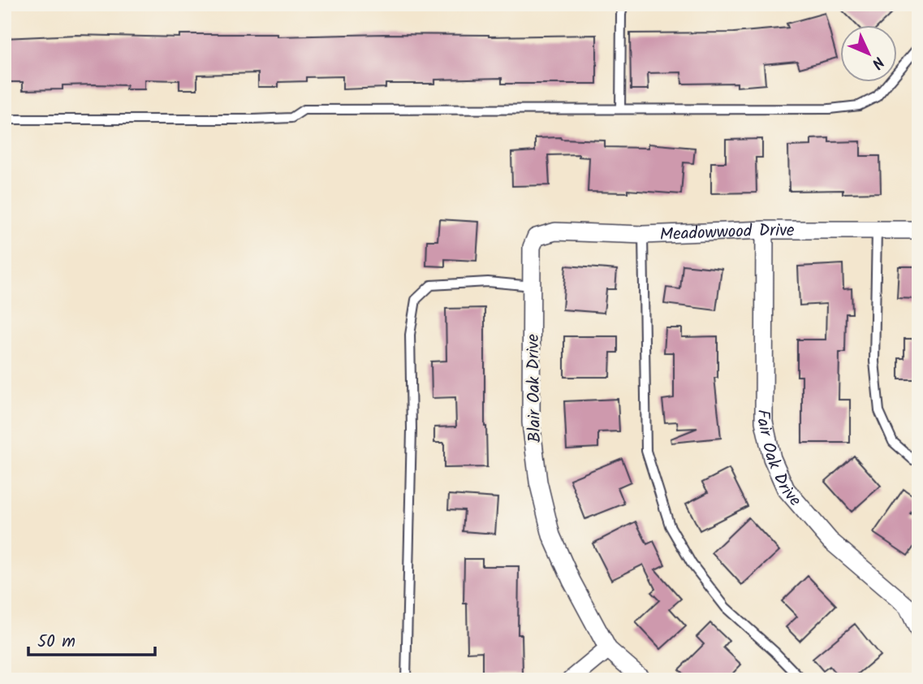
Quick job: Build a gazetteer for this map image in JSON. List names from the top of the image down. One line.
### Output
{"streets":{"street":["Meadowwood Drive","Blair Oak Drive","Fair Oak Drive"]},"crossings":[["Meadowwood Drive","Blair Oak Drive"],["Meadowwood Drive","Fair Oak Drive"]],"scale_bar":"50 m","north":"bottom right"}
